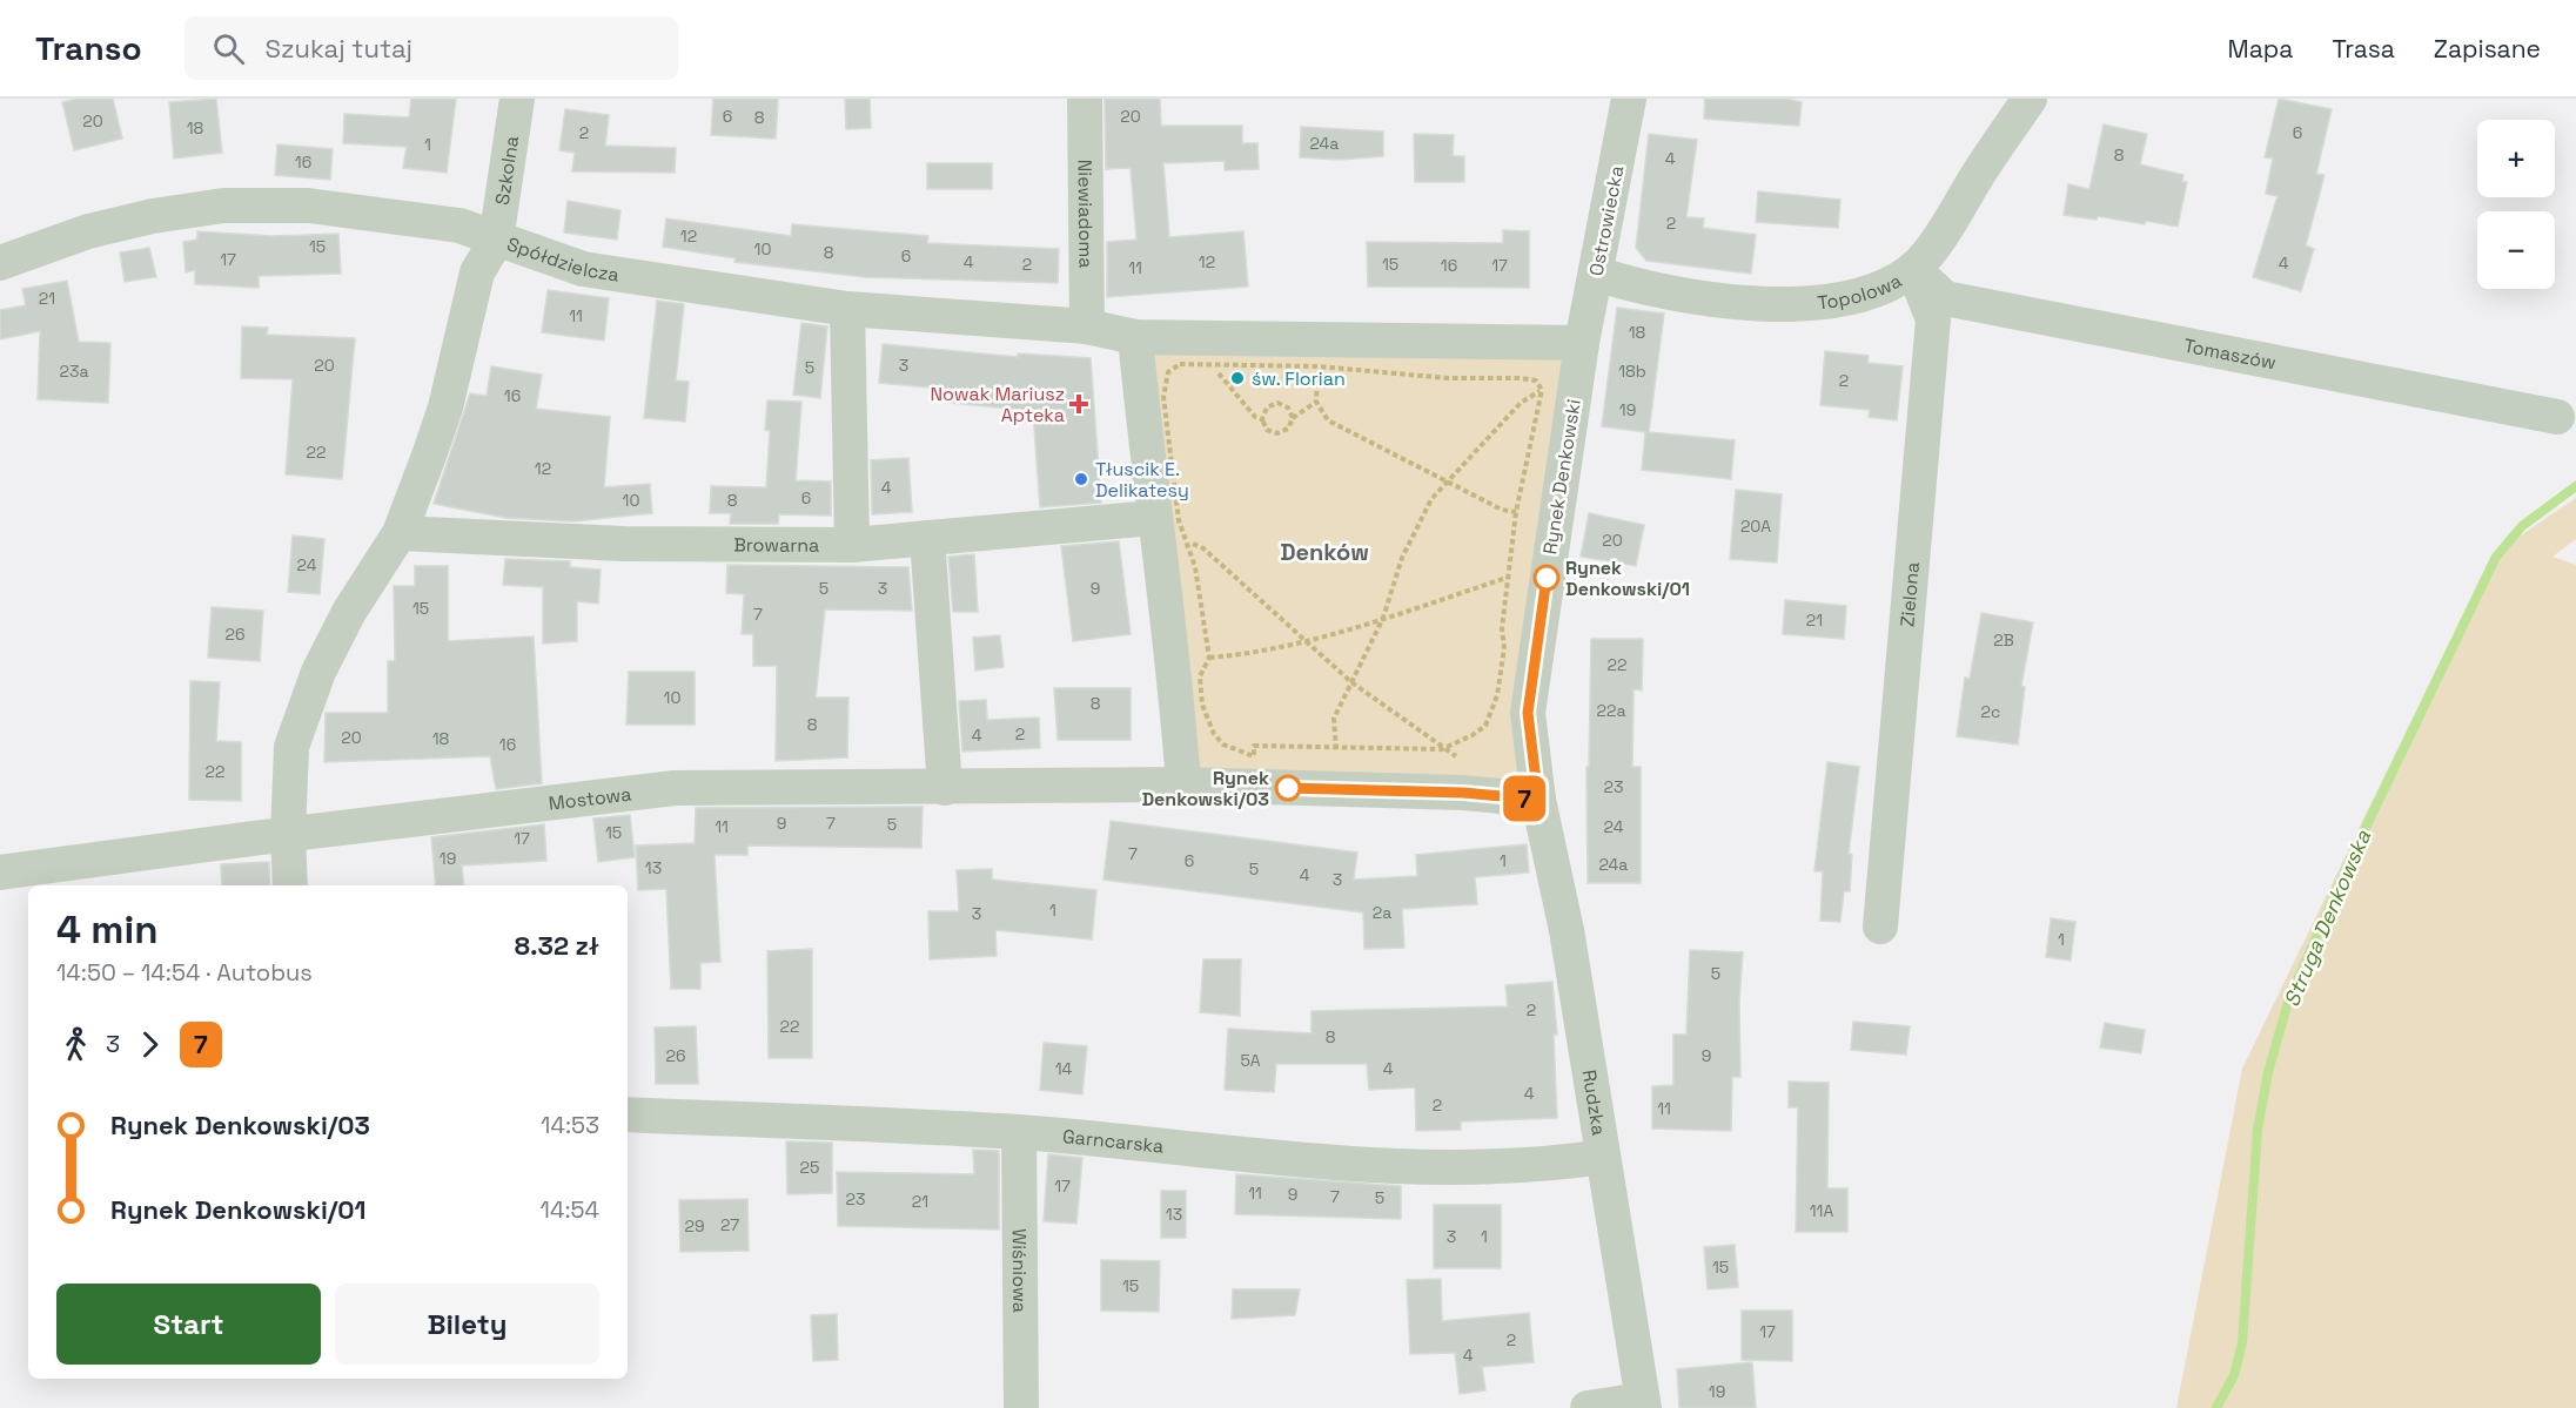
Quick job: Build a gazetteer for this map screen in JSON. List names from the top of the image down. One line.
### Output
{"streets":{"street":["Szkolna","Niewiadoma","Ostrowiecka","Spółdzielcza","Topolowa","Tomaszów","Rynek Denkowski","Browarna","Zielona","Mostowa","Rudzka","Garncarska","Wiśniowa"]},"crossings":[["Szkolna","Spółdzielcza"],["Niewiadoma","Spółdzielcza"],["Ostrowiecka","Topolowa"],["Ostrowiecka","Rynek Denkowski"],["Topolowa","Tomaszów"],["Topolowa","Zielona"],["Tomaszów","Zielona"],["Rynek Denkowski","Rudzka"],["Rudzka","Garncarska"],["Garncarska","Wiśniowa"]],"districts":["Denków"],"water":["Struga Denkowska"],"places":{"other":["św. Florian","Tłuscik E. Delikatesy","Rynek Denkowski/01","Rynek Denkowski/03"],"health":["Nowak Mariusz Apteka"]},"lines":["bus line 7"],"house_numbers":["6","20","8","20","18","2","6","24a","1","8","4","16","2","12","15","10","8","6","17","4","12","4","2","15","16","17","11","21","11","18","20","3","5","23a","18b","2","16","19","22","12","4","6","10","8","20A","20","24","5","3","9","15","7","21","26","2B","22","10","8","22a","2c","8","2","4","20","18","16","22","23","9","7","5","11","24","15","17","7","19","6","1","24a","13","5","4","3","1","2a","3","1","5","2","22","8","26","9","5A","14","4","4","2","11","25","17","11","9","7","5","23","21","11A","13","27","29","3","1","15","15","17","2","4","19"],"page":{"header":"Transo","search":"Szukaj tutaj","nav":["Mapa","Trasa","Zapisane"],"on_map":"7","map_buttons":["+","−"],"heading":["4 min","14:50 – 14:54 · Autobus","8.32 zł"],"legs":["3","7"],"list":[{"name":"Rynek Denkowski/03","value":"14:53"},{"name":"Rynek Denkowski/01","value":"14:54"}],"buttons":["Start","Bilety"]}}
